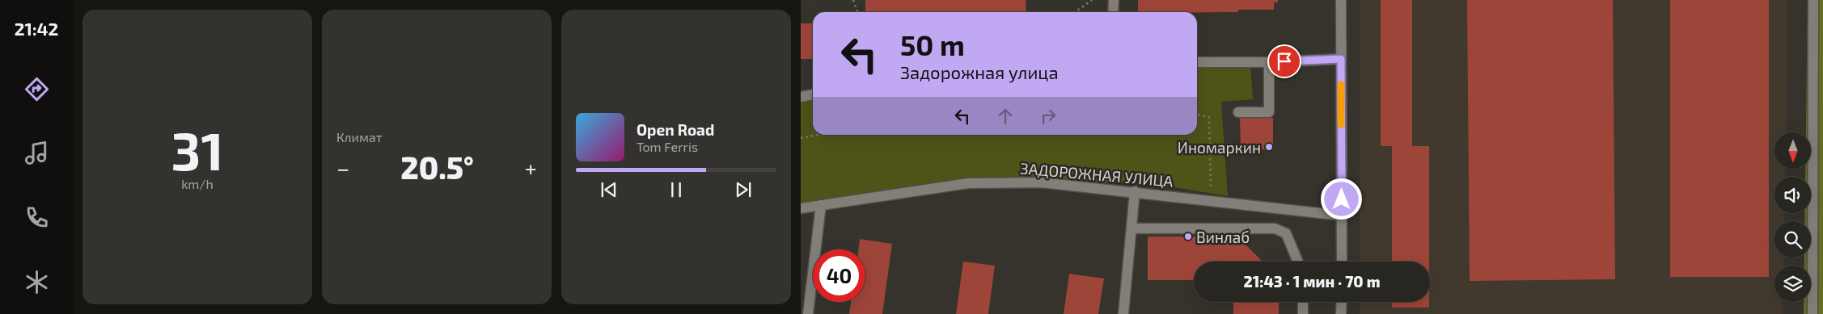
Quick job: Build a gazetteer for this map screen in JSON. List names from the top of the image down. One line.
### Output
{"streets":{"street":["ЗАДОРОЖНАЯ УЛИЦА"]},"places":["Иномаркин","Винлаб"],"north":"bottom","page":{"tabs":"21:42","tile":[["31","km/h"],"Климат"],"turn":["50 m","Задорожная улица"],"song":["Open Road","Tom Ferris"],"heat":["−","20.5°","+"],"limit":"40","trip":"21:43 · 1 мин · 70 m"}}
